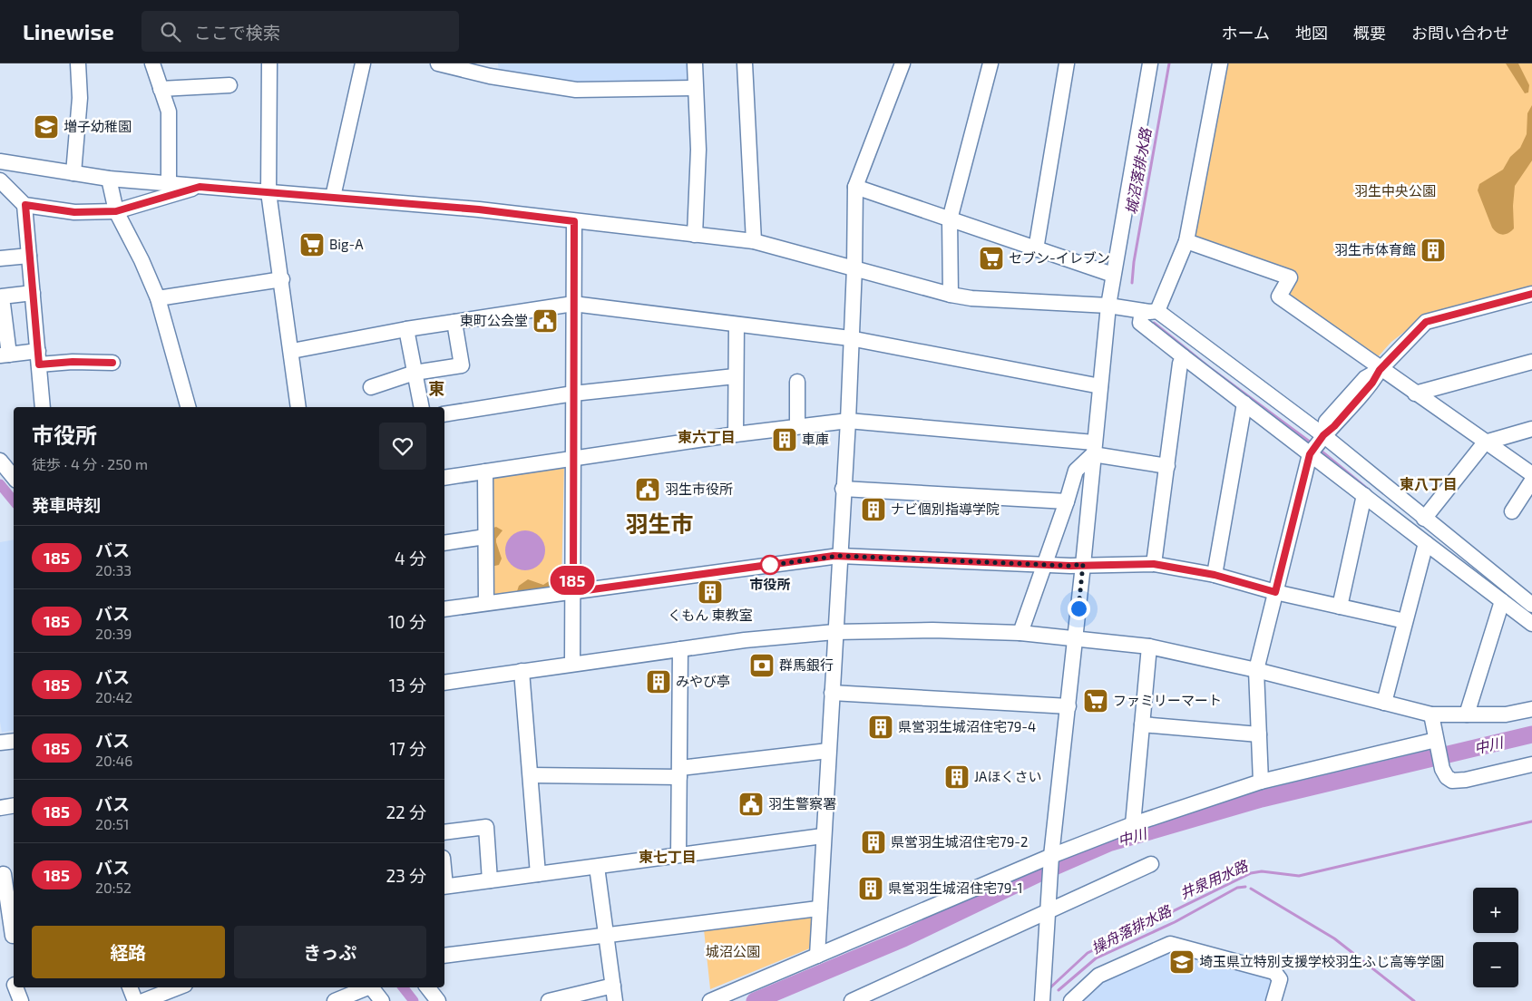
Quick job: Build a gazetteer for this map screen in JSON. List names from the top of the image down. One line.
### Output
{"districts":["東","東六丁目","東八丁目","羽生市","東七丁目"],"water":["城沼落排水路","中川","井泉用水路","操舟落排水路"],"parks":["羽生中央公園","城沼公園"],"places":{"school or university":["増子幼稚園","埼玉県立特別支援学校羽生ふじ高等学園"],"supermarket":["Big-A","セブン-イレブン","ファミリーマート"],"building":["羽生市体育館","車庫","ナビ個別指導学院","くもん 東教室","みやび亭","県営羽生城沼住宅79-4","JAほくさい","県営羽生城沼住宅79-2","県営羽生城沼住宅79-1"],"public building":["東町公会堂","羽生市役所","羽生警察署"],"other":["市役所"],"bank":["群馬銀行"]},"lines":["bus line 185"],"page":{"header":"Linewise","search":"ここで検索","nav":["ホーム","地図","概要","お問い合わせ"],"on_map":"185","heading":[["市役所","徒歩 · 4 分 · 250 m"],"発車時刻"],"list":[{"mark":"185","name":"バス","note":"20:33","value":"4 分"},{"mark":"185","name":"バス","note":"20:39","value":"10 分"},{"mark":"185","name":"バス","note":"20:42","value":"13 分"},{"mark":"185","name":"バス","note":"20:46","value":"17 分"},{"mark":"185","name":"バス","note":"20:51","value":"22 分"},{"mark":"185","name":"バス","note":"20:52","value":"23 分"}],"map_buttons":["+","−"],"buttons":["経路","きっぷ"]}}
